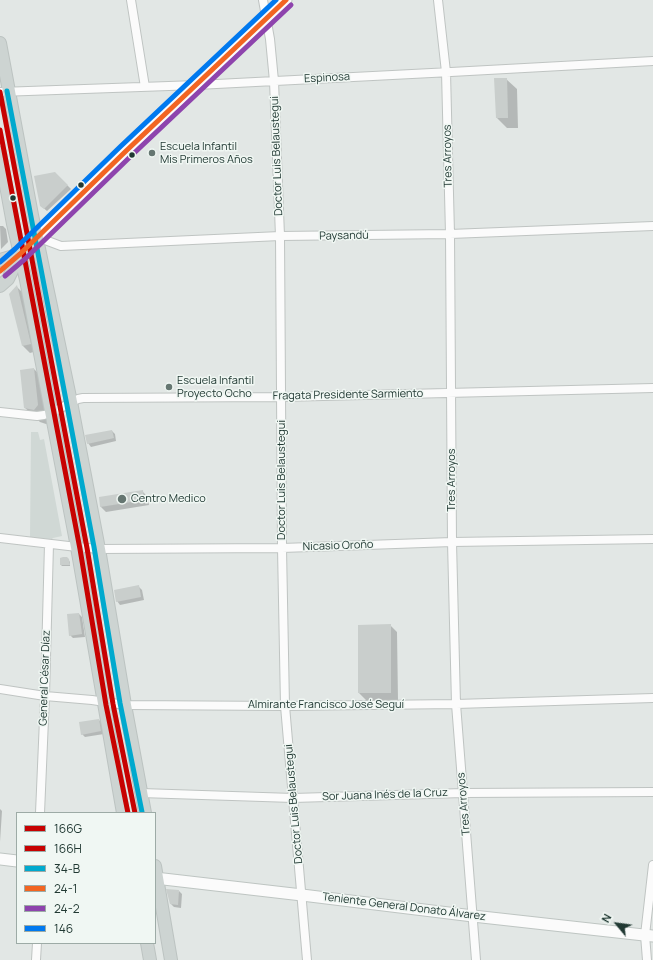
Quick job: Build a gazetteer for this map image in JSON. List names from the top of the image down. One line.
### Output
{"streets":{"street":["Espinosa","Doctor Luis Belaustegui","Tres Arroyos","Paysandú","Fragata Presidente Sarmiento","Nicasio Oroño","General César Díaz","Almirante Francisco José Seguí","Sor Juana Inés de la Cruz","Teniente General Donato Álvarez"]},"crossings":[["Espinosa","Doctor Luis Belaustegui"],["Espinosa","Tres Arroyos"],["Doctor Luis Belaustegui","Paysandú"],["Doctor Luis Belaustegui","Fragata Presidente Sarmiento"],["Doctor Luis Belaustegui","Nicasio Oroño"],["Doctor Luis Belaustegui","Almirante Francisco José Seguí"],["Doctor Luis Belaustegui","Sor Juana Inés de la Cruz"],["Doctor Luis Belaustegui","Teniente General Donato Álvarez"],["Tres Arroyos","Paysandú"],["Tres Arroyos","Fragata Presidente Sarmiento"],["Tres Arroyos","Nicasio Oroño"],["Tres Arroyos","Almirante Francisco José Seguí"],["Tres Arroyos","Sor Juana Inés de la Cruz"],["Tres Arroyos","Teniente General Donato Álvarez"],["Nicasio Oroño","General César Díaz"],["General César Díaz","Almirante Francisco José Seguí"]],"places":["Escuela Infantil Mis Primeros Años","Escuela Infantil Proyecto Ocho","Centro Medico"],"lines":["transit line 24-1","transit line 146","transit line 24-2","transit line 34-B","transit line 166G","transit line 166H"],"legend":["166G","166H","34-B","24-1","24-2","146"],"north":"top left"}
